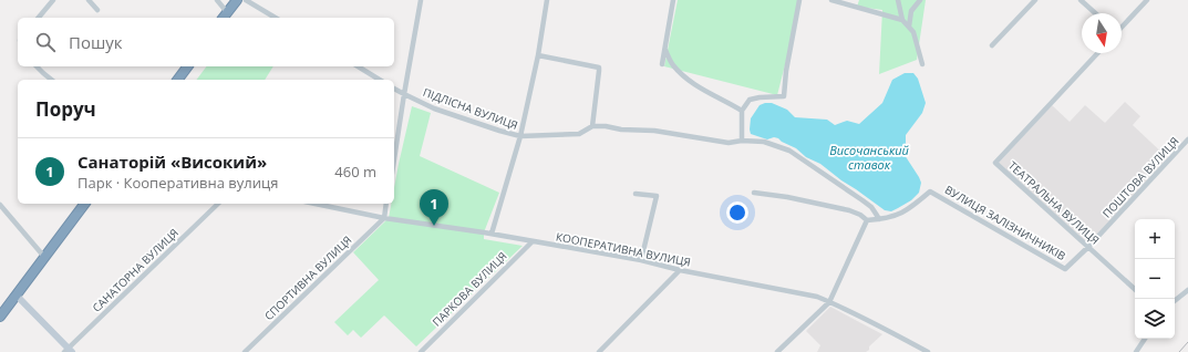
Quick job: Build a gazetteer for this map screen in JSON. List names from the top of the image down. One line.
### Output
{"streets":{"street":["ПІДЛІСНА ВУЛИЦЯ","ПОШТОВА ВУЛИЦЯ","ТЕАТРАЛЬНА ВУЛИЦЯ","ВУЛИЦЯ ЗАЛІЗНИЧНИКІВ","КООПЕРАТИВНА ВУЛИЦЯ","САНАТОРНА ВУЛИЦЯ","СПОРТИВНА ВУЛИЦЯ","ПАРКОВА ВУЛИЦЯ"]},"crossings":[["ПІДЛІСНА ВУЛИЦЯ","ВУЛИЦЯ ЗАЛІЗНИЧНИКІВ"],["ПОШТОВА ВУЛИЦЯ","ТЕАТРАЛЬНА ВУЛИЦЯ"],["ПОШТОВА ВУЛИЦЯ","ВУЛИЦЯ ЗАЛІЗНИЧНИКІВ"],["ТЕАТРАЛЬНА ВУЛИЦЯ","ВУЛИЦЯ ЗАЛІЗНИЧНИКІВ"],["КООПЕРАТИВНА ВУЛИЦЯ","СПОРТИВНА ВУЛИЦЯ"],["КООПЕРАТИВНА ВУЛИЦЯ","ПАРКОВА ВУЛИЦЯ"]],"water":["Височанський ставок"],"north":"bottom","page":{"search":"Пошук","heading":"Поруч","list":[{"mark":"1","name":"Санаторій «Високий»","note":"Парк · Кооперативна вулиця","value":"460 m"}],"pins":"1","map_buttons":["+","−"]}}
